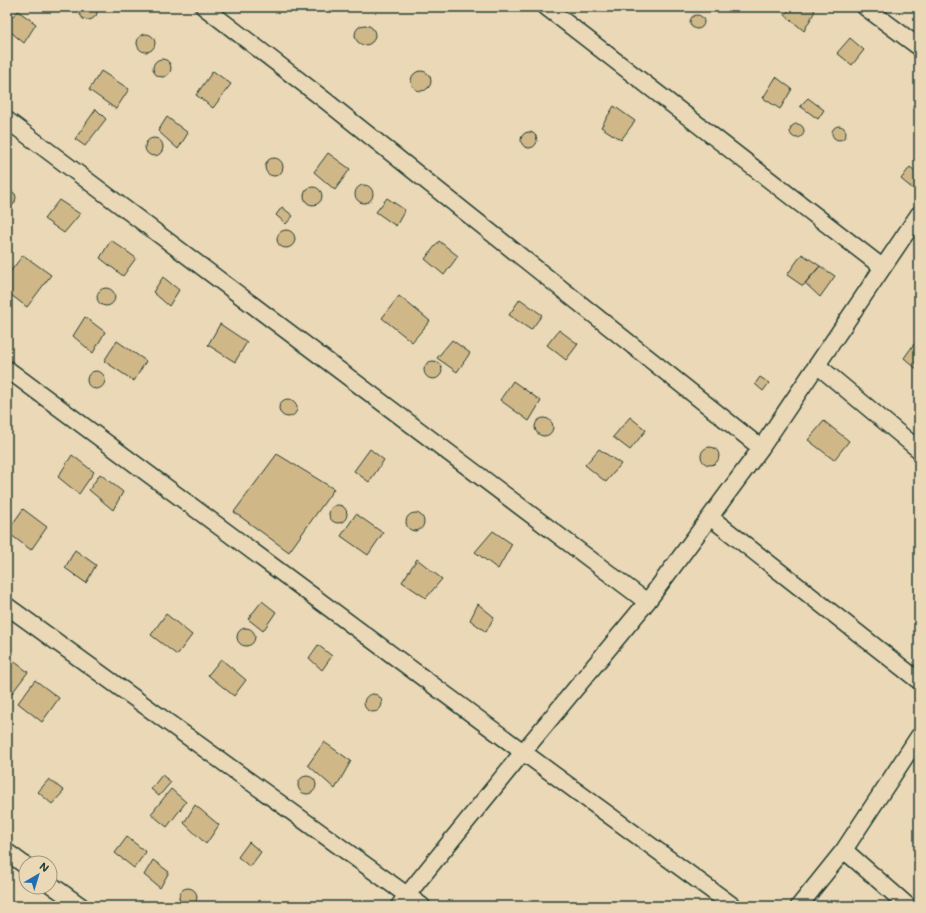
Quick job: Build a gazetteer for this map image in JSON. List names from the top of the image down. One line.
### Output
{"north":"top right"}
